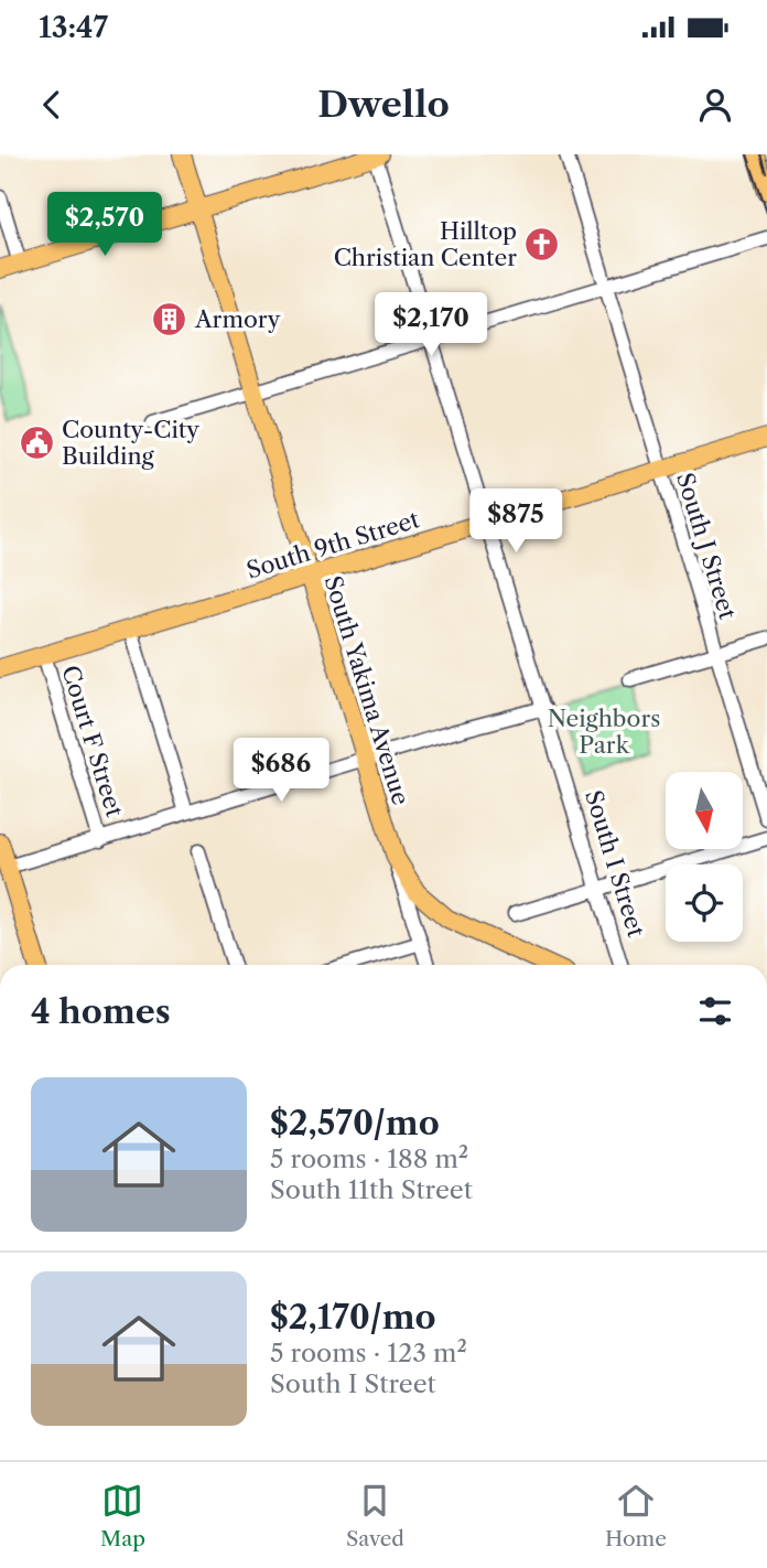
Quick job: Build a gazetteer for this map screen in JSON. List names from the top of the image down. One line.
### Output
{"streets":{"main road":["South 9th Street","South Yakima Avenue"],"street":["South J Street","Court F Street","South I Street"]},"crossings":[["South 9th Street","South J Street"],["South 9th Street","South Yakima Avenue"],["South 9th Street","Court F Street"],["South 9th Street","South I Street"]],"parks":["Neighbors Park"],"places":{"church":["Hilltop Christian Center"],"building":["Armory"],"public building":["County-City Building"]},"north":"bottom","page":{"status":"13:47","header":"Dwello","price":["$2,570","$2,170","$875","$686"],"heading":"4 homes","list":[{"name":"$2,570/mo","note":"5 rooms · 188 m² · South 11th Street"},{"name":"$2,170/mo","note":"5 rooms · 123 m² · South I Street"}],"tabs":["Map","Saved","Home"]}}
